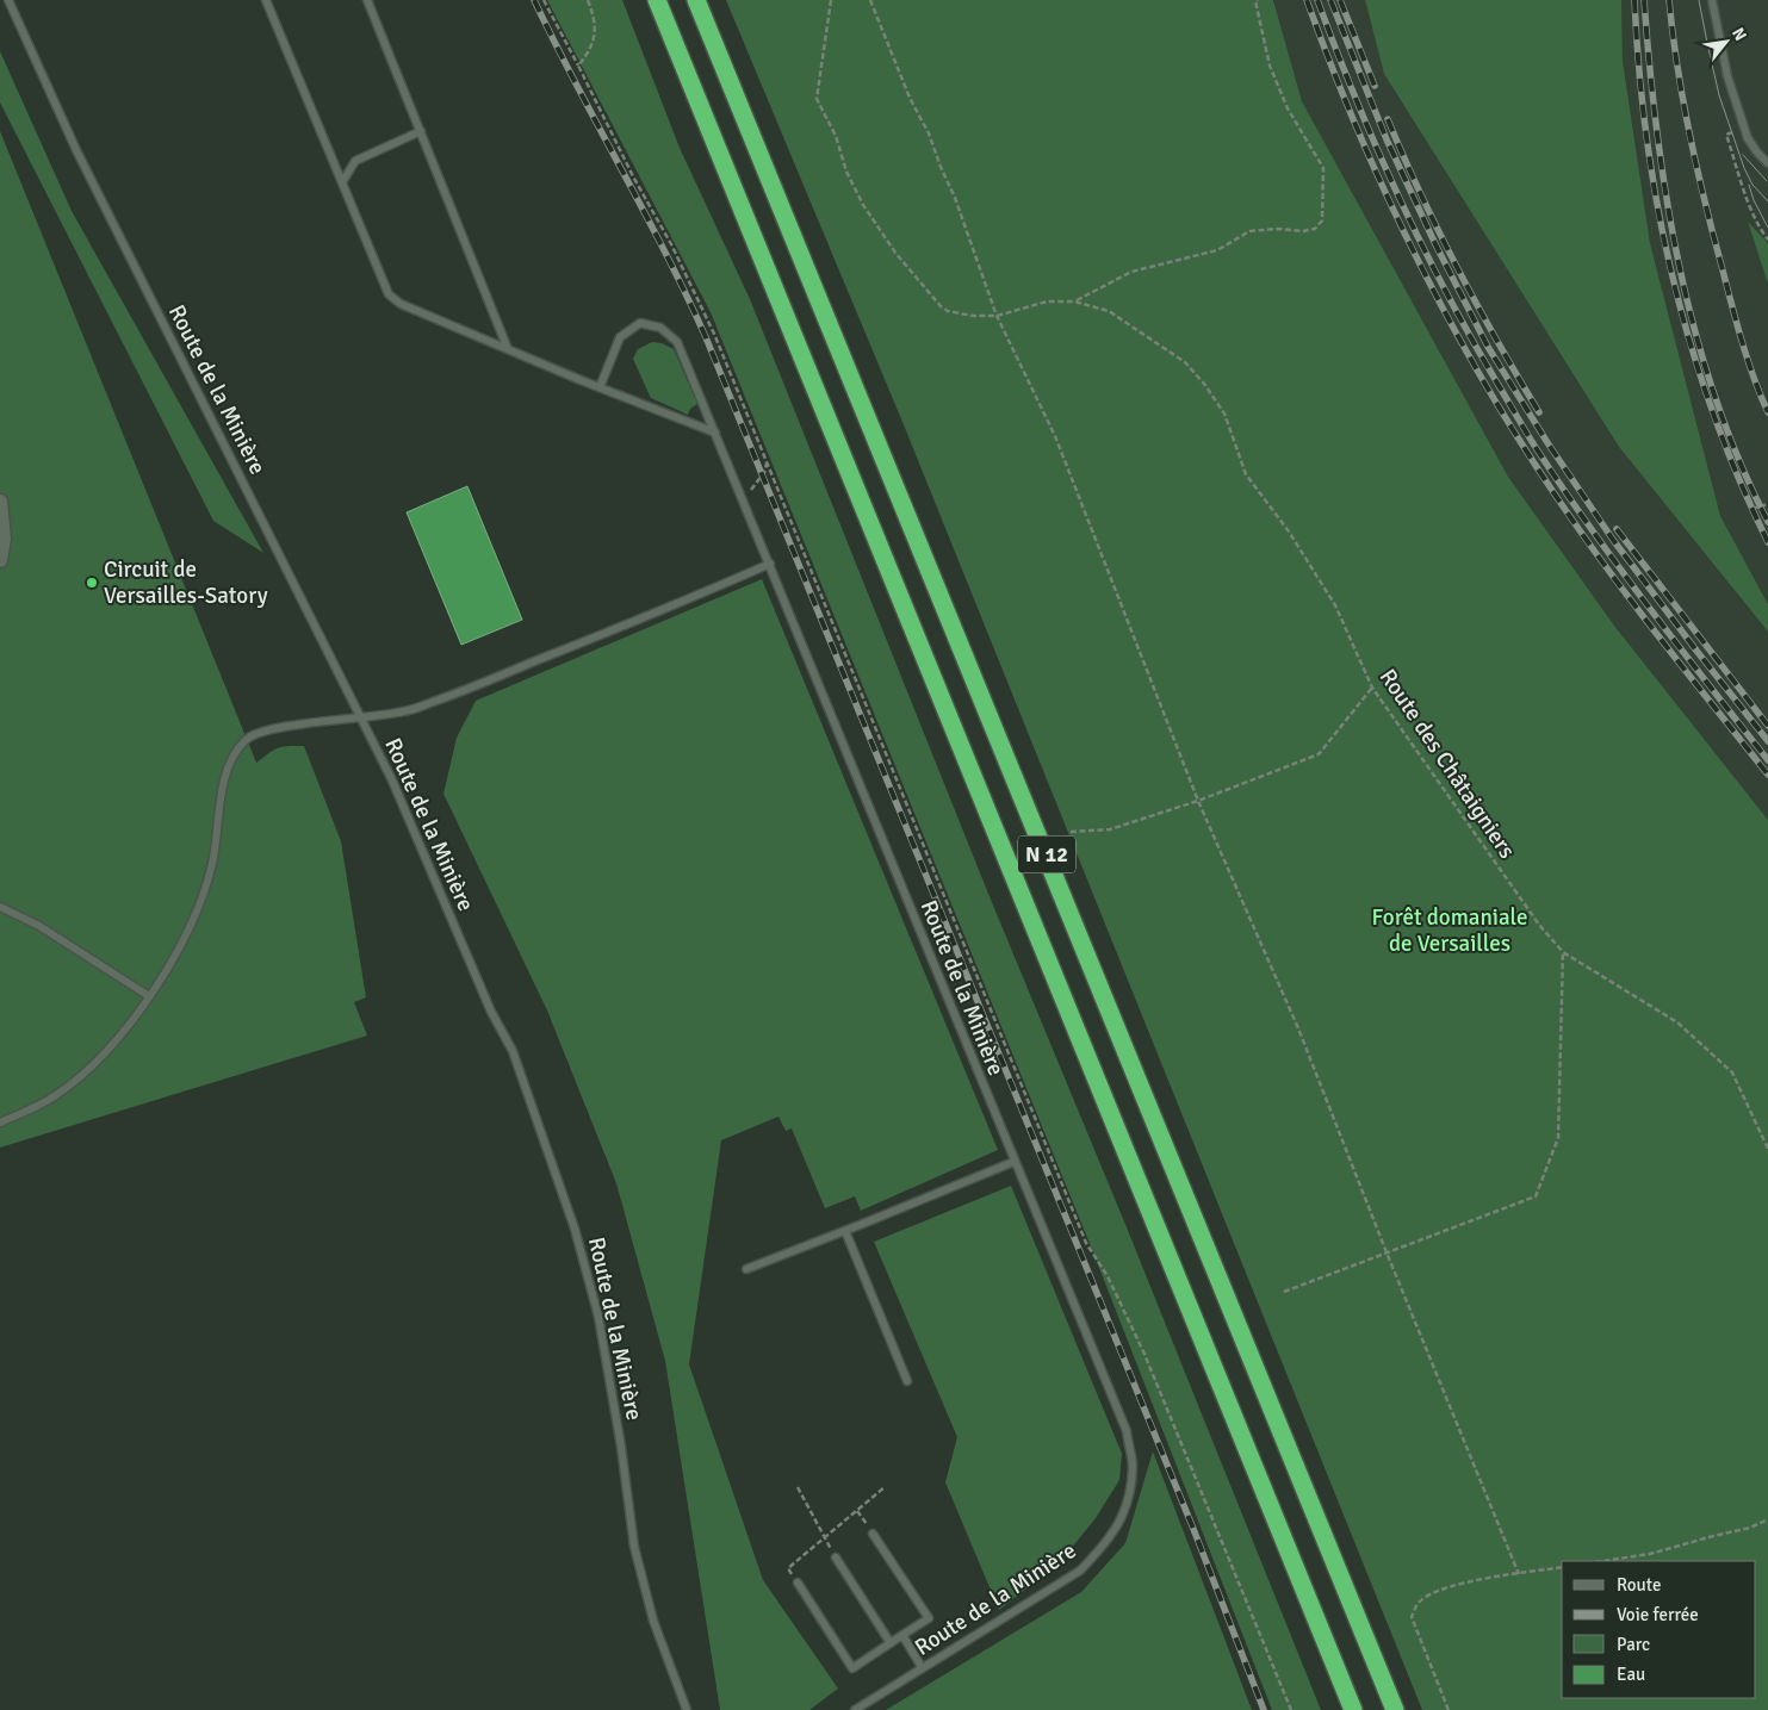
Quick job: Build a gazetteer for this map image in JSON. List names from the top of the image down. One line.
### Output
{"streets":{"highway":["N 12"],"lane":["Route de la Minière"],"path":["Route des Châtaigniers"]},"parks":["Forêt domaniale de Versailles"],"places":["Circuit de Versailles-Satory"],"legend":["Route","Voie ferrée","Parc","Eau"],"north":"top right"}
